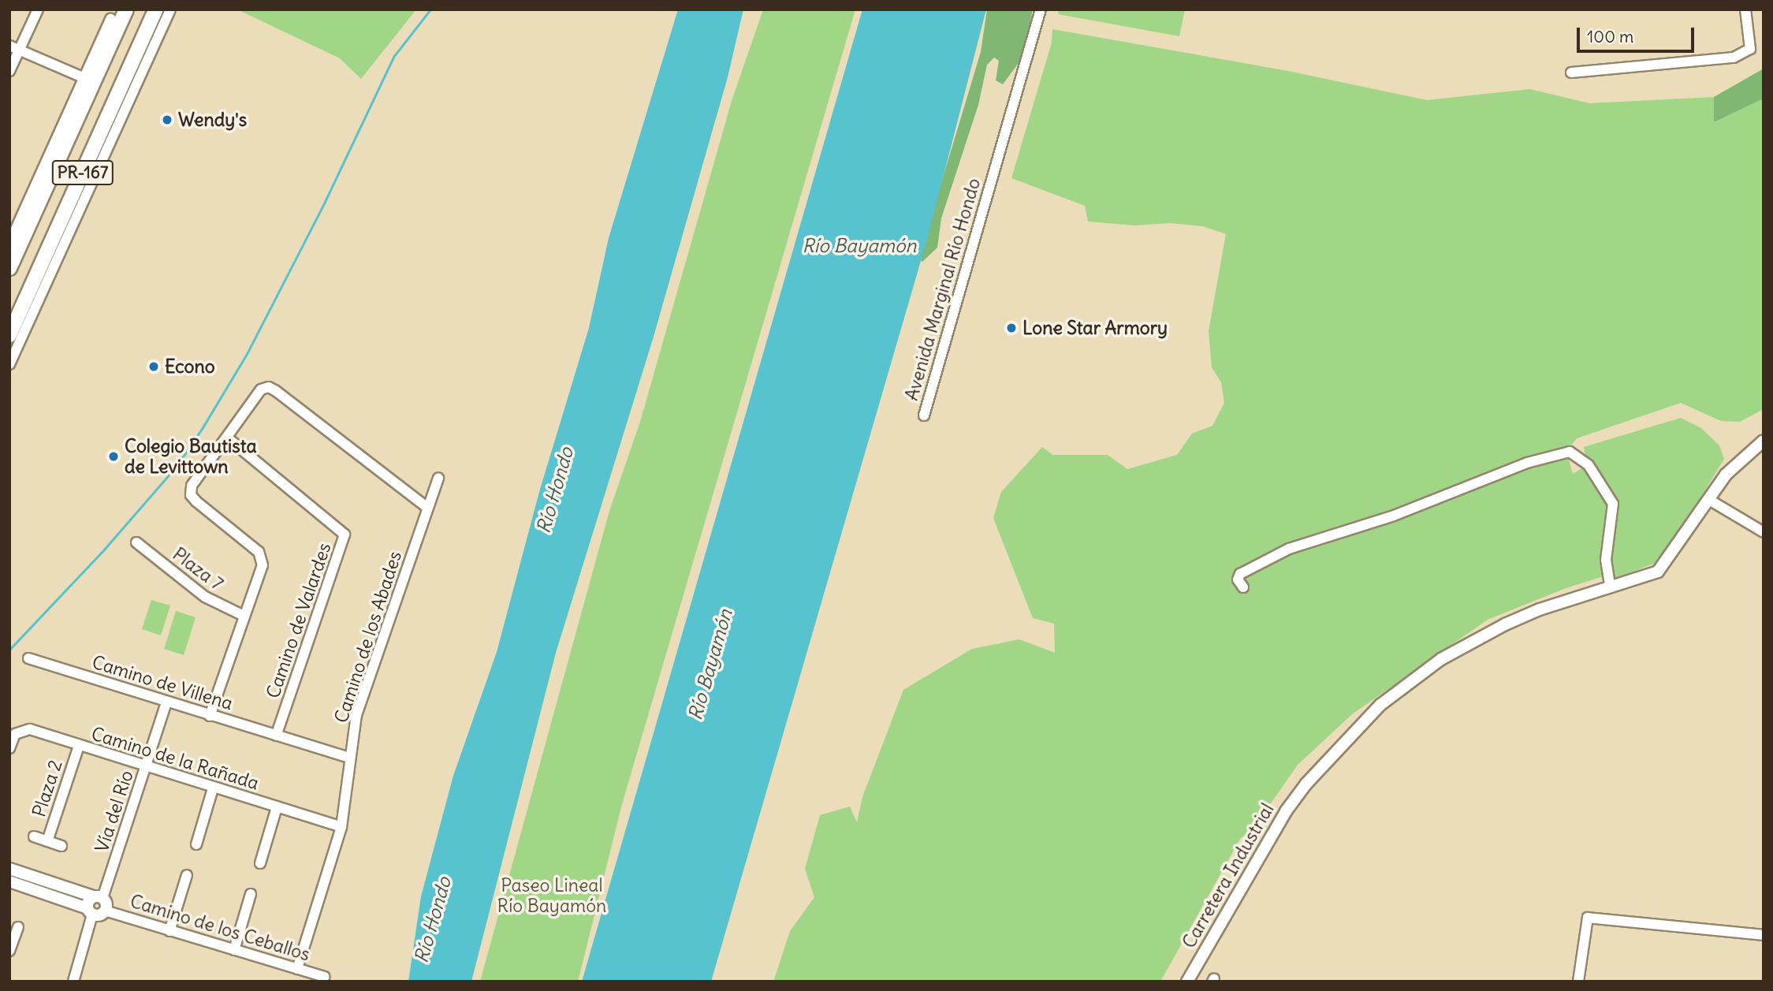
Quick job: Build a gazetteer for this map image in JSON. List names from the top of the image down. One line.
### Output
{"streets":{"main road":["PR-167"],"street":["Avenida Marginal Río Hondo","Plaza 7","Camino de Valardes","Camino de los Abades","Camino de Villena","Camino de la Rañada","Plaza 2","Vía del Río","Carretera Industrial","Camino de los Ceballos"]},"crossings":[["Camino de Valardes","Camino de Villena"],["Camino de los Abades","Camino de Villena"],["Camino de los Abades","Camino de la Rañada"],["Camino de los Abades","Camino de los Ceballos"],["Camino de Villena","Vía del Río"],["Camino de la Rañada","Plaza 2"],["Camino de la Rañada","Vía del Río"]],"water":["Río Bayamón","Río Hondo"],"parks":["Paseo Lineal Río Bayamón"],"places":["Wendy's","Lone Star Armory","Econo","Colegio Bautista de Levittown"],"scale_bar":"100 m"}
